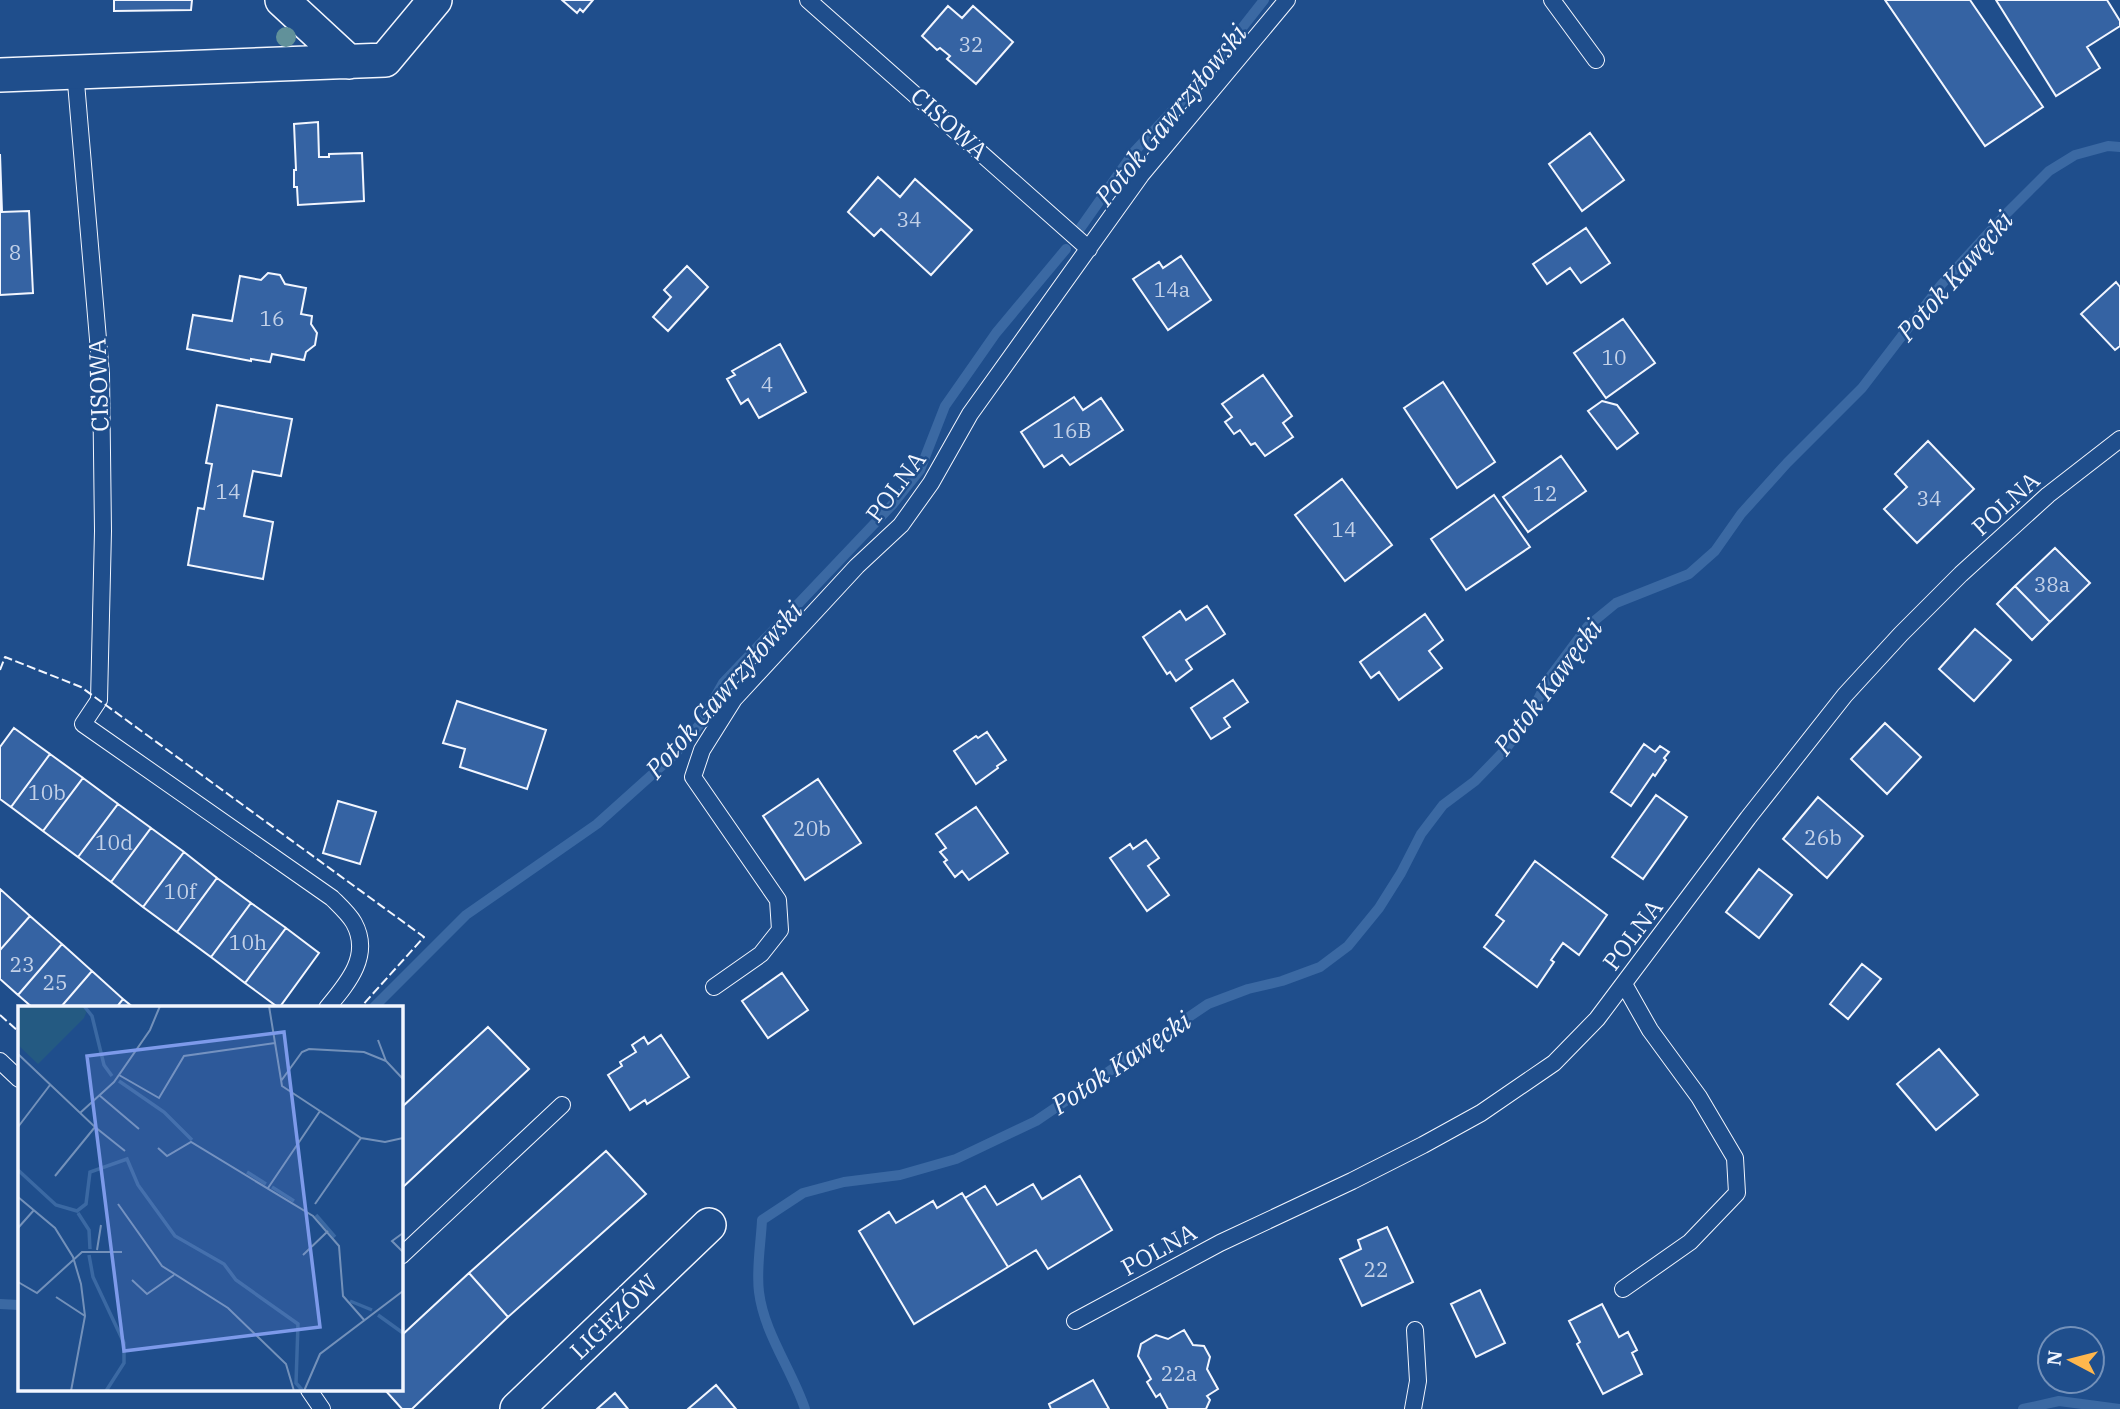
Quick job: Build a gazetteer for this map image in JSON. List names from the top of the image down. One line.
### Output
{"streets":{"street":["LIGĘZÓW"],"lane":["CISOWA","POLNA"]},"crossings":[["CISOWA","POLNA"]],"water":["Potok Gawrzyłowski","Potok Kawęcki"],"house_numbers":["32","34","8","14a","16","10","4","16B","14","12","34","14","38a","10b","20b","26b","10d","10f","10h","23","25","22","22a"],"north":"left"}
